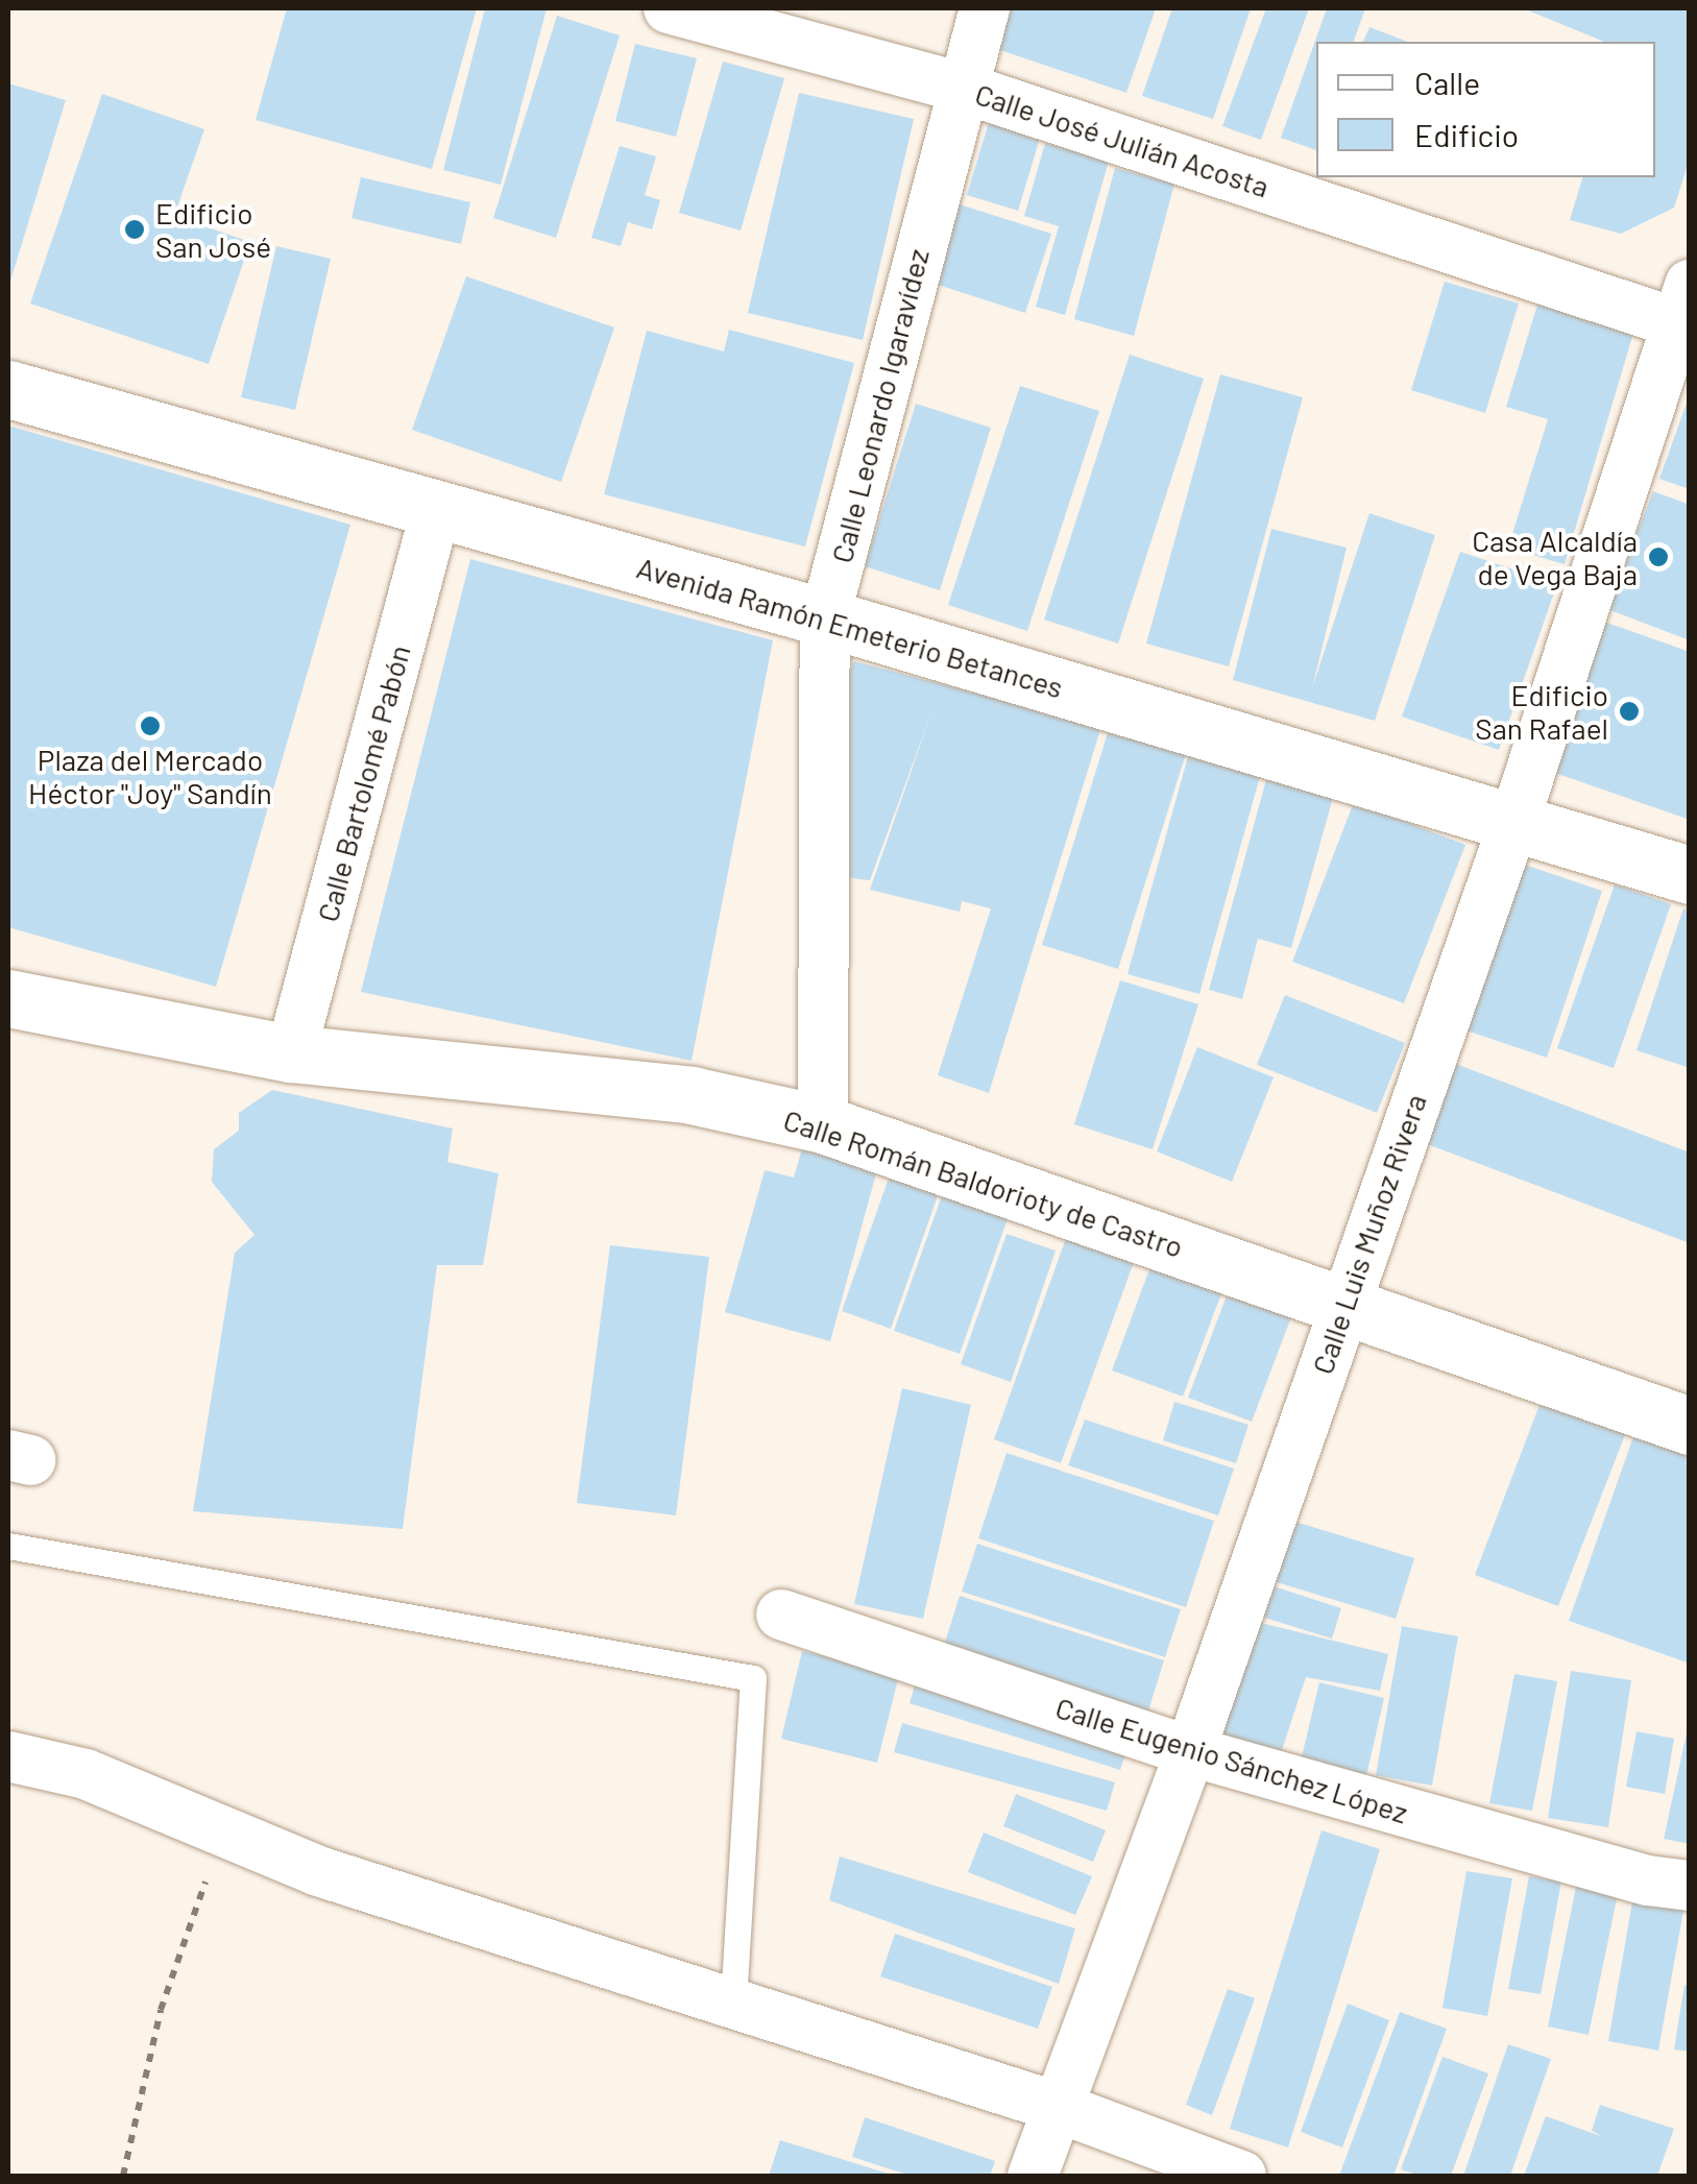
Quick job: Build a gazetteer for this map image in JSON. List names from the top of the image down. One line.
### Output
{"streets":{"street":["Calle José Julián Acosta","Calle Leonardo Igaravídez","Avenida Ramón Emeterio Betances","Calle Bartolomé Pabón","Calle Román Baldorioty de Castro","Calle Luis Muñoz Rivera","Calle Eugenio Sánchez López"]},"crossings":[["Calle José Julián Acosta","Calle Leonardo Igaravídez"],["Calle José Julián Acosta","Calle Luis Muñoz Rivera"],["Calle Leonardo Igaravídez","Avenida Ramón Emeterio Betances"],["Calle Leonardo Igaravídez","Calle Román Baldorioty de Castro"],["Avenida Ramón Emeterio Betances","Calle Bartolomé Pabón"],["Avenida Ramón Emeterio Betances","Calle Luis Muñoz Rivera"],["Calle Bartolomé Pabón","Calle Román Baldorioty de Castro"],["Calle Román Baldorioty de Castro","Calle Luis Muñoz Rivera"],["Calle Luis Muñoz Rivera","Calle Eugenio Sánchez López"]],"places":["Edificio San José","Casa Alcaldía de Vega Baja","Edificio San Rafael","Plaza del Mercado Héctor \"Joy\" Sandín"],"legend":["Calle","Edificio"]}
